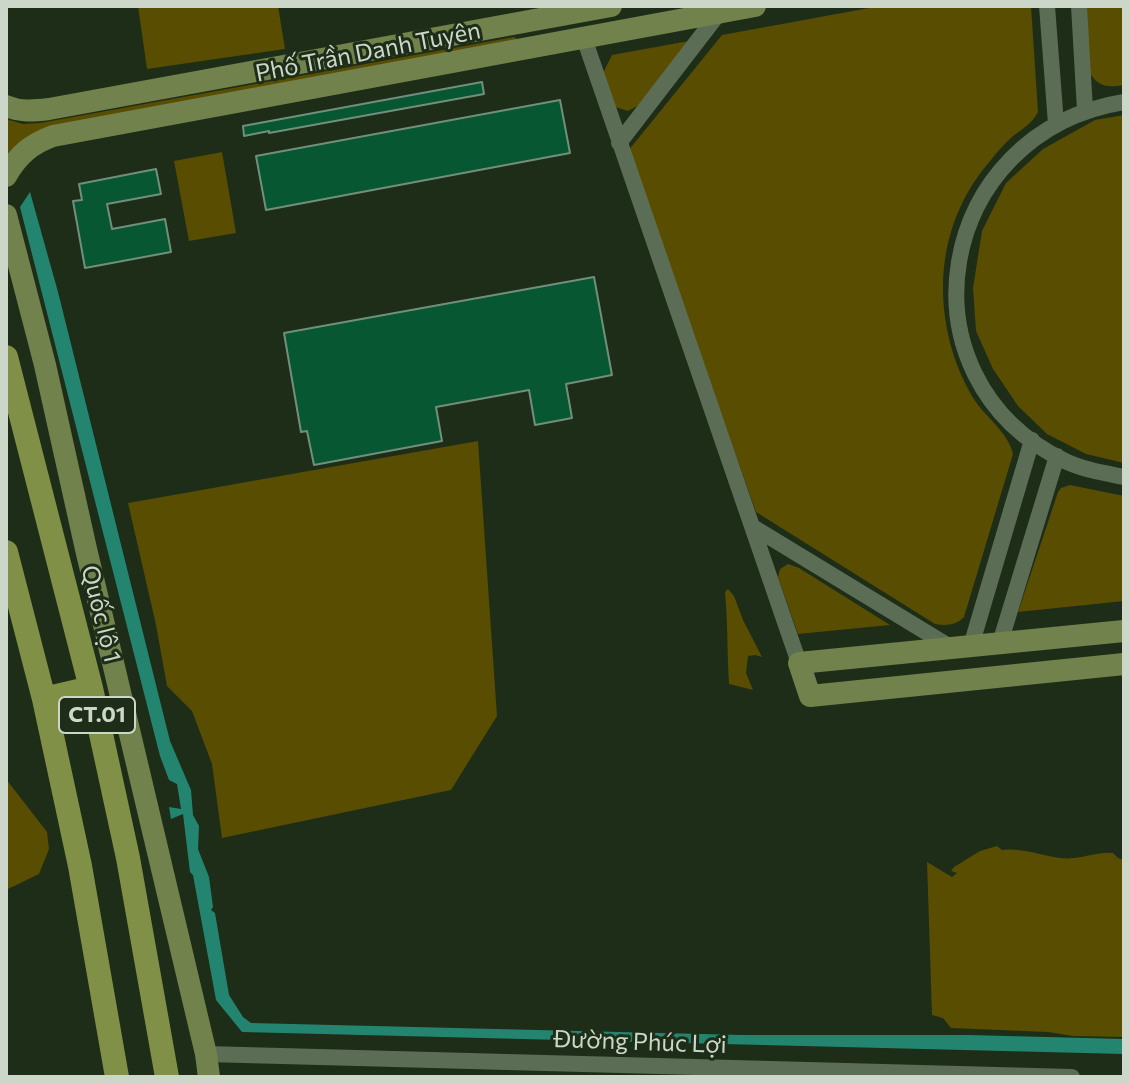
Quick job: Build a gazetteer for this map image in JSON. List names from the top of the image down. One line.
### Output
{"streets":{"highway":["Quốc lộ 1","CT.01"],"main road":["Phố Trần Danh Tuyên"],"street":["Đường Phúc Lợi"]}}
